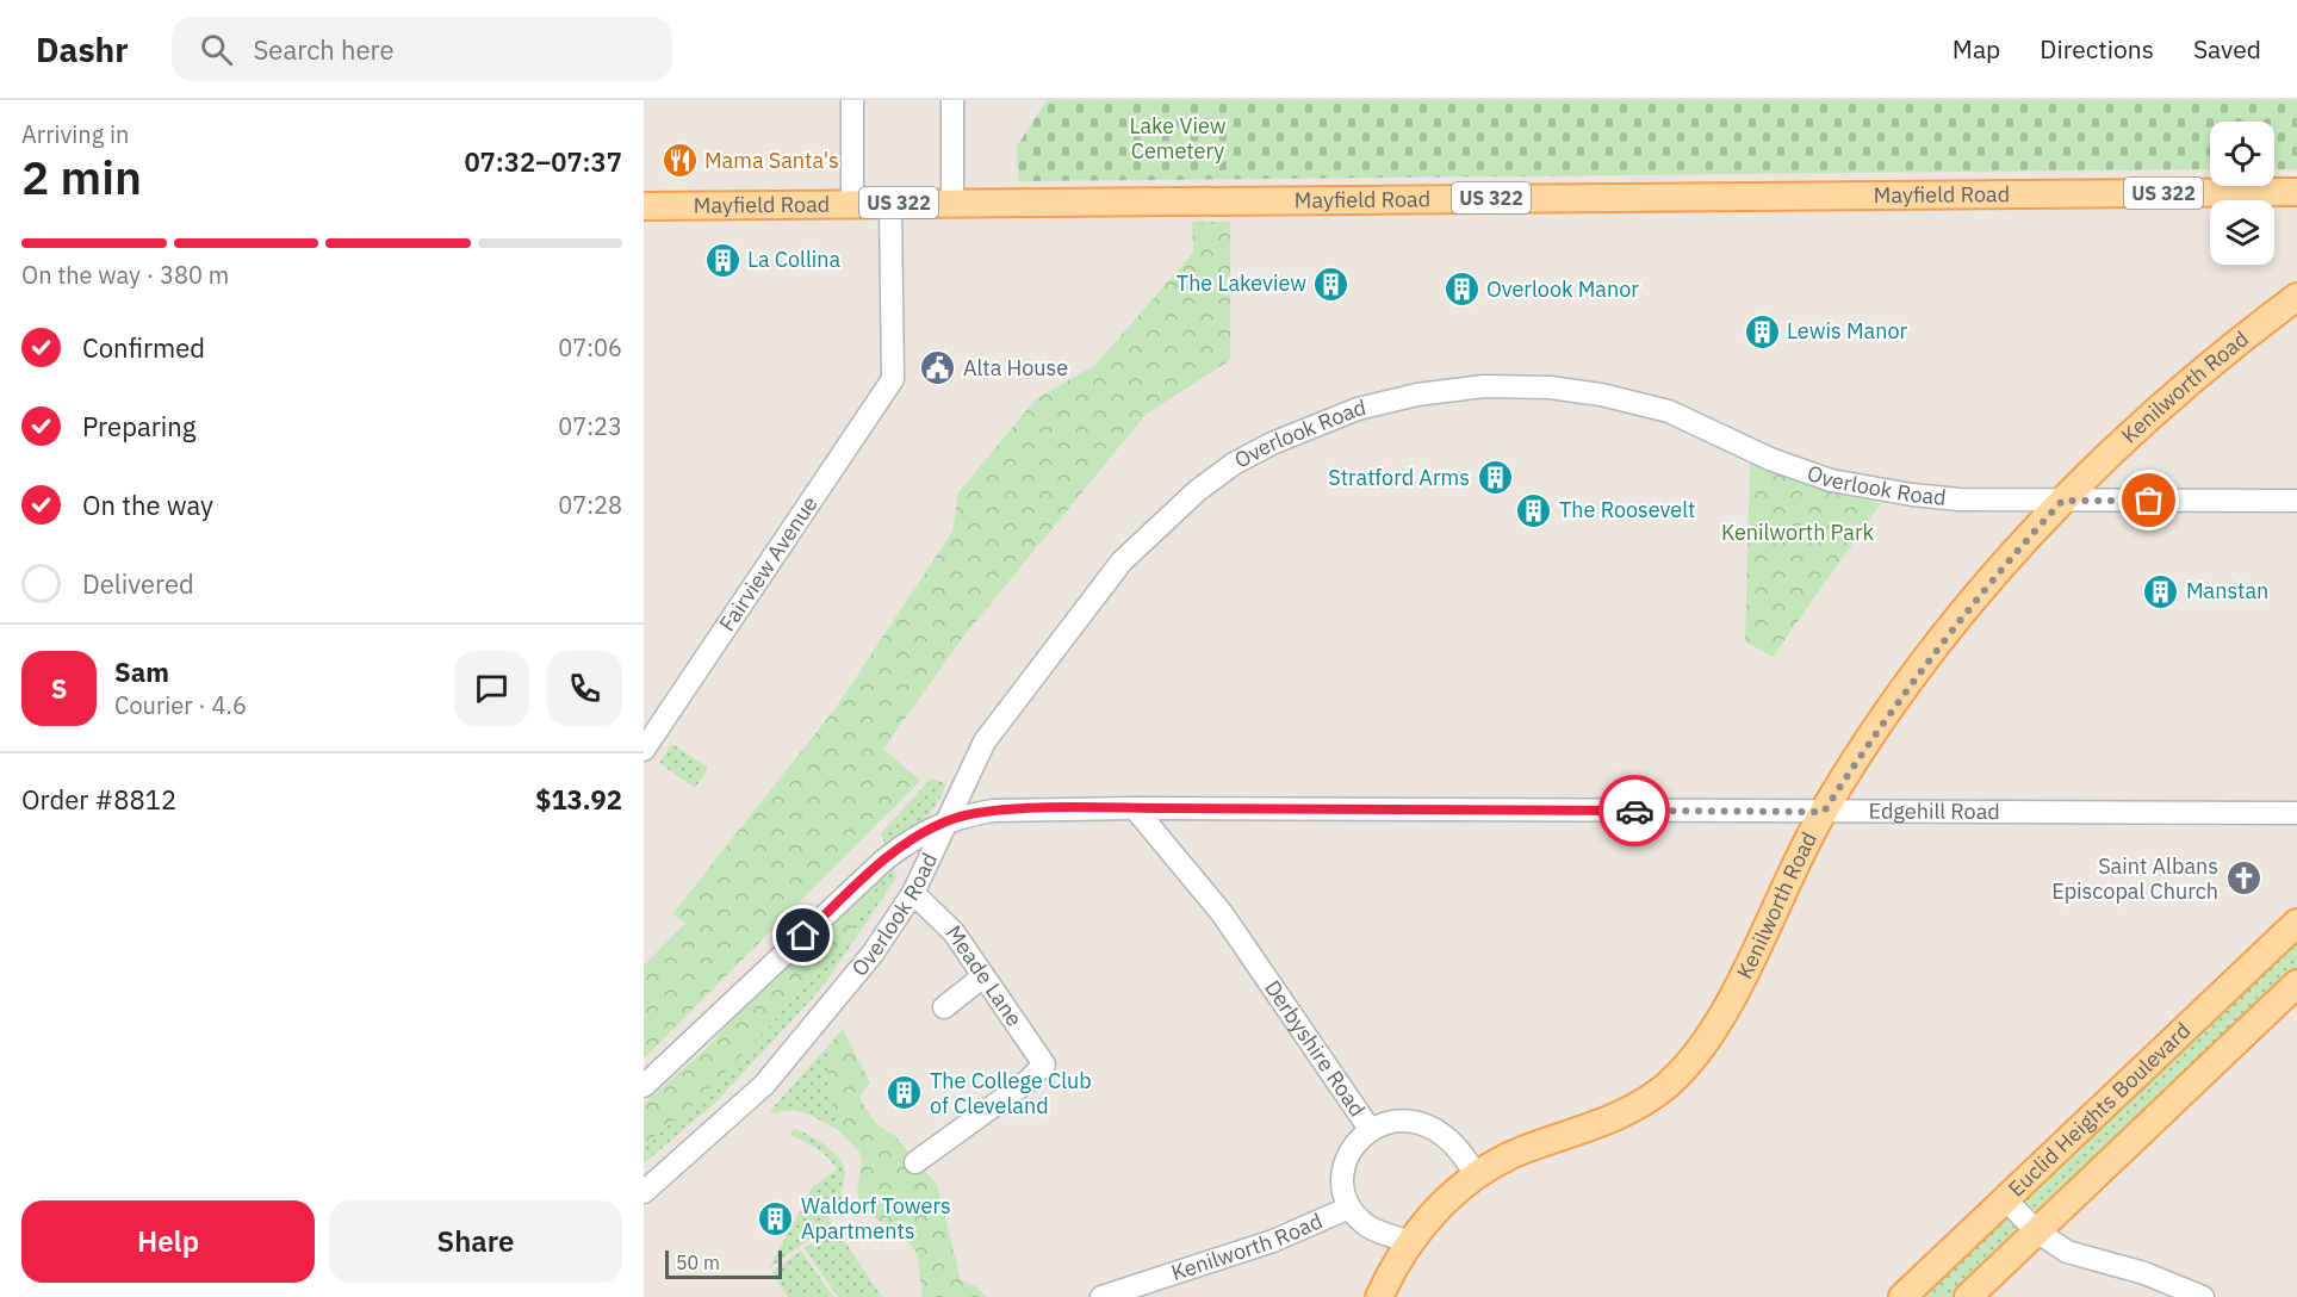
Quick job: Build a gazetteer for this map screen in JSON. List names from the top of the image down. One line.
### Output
{"streets":{"main road":["US 322","Mayfield Road","Kenilworth Road","Euclid Heights Boulevard"],"street":["Overlook Road","Fairview Avenue","Edgehill Road","Meade Lane","Derbyshire Road"]},"crossings":[["Mayfield Road","Fairview Avenue"],["Kenilworth Road","Overlook Road"],["Kenilworth Road","Edgehill Road"],["Kenilworth Road","Derbyshire Road"],["Overlook Road","Edgehill Road"],["Overlook Road","Meade Lane"],["Edgehill Road","Derbyshire Road"]],"parks":["Lake View Cemetery","Kenilworth Park"],"places":{"restaurant":["Mama Santa's"],"building":["La Collina","The Lakeview","Overlook Manor","Lewis Manor","Stratford Arms","The Roosevelt","Manstan","The College Club of Cleveland","Waldorf Towers Apartments"],"public building":["Alta House"],"church":["Saint Albans Episcopal Church"]},"scale_bar":"50 m","page":{"header":"Dashr","search":"Search here","nav":["Map","Directions","Saved"],"heading":["2 min","Arriving in","07:32–07:37"],"panel":["Sam","Courier · 4.6","Order #8812","$13.92"],"bar":"On the way · 380 m","list":[["Confirmed","07:06"],["Preparing","07:23"],["On the way","07:28"],"Delivered"],"round":"S","buttons":["Help","Share"],"scale":"50 m"}}
